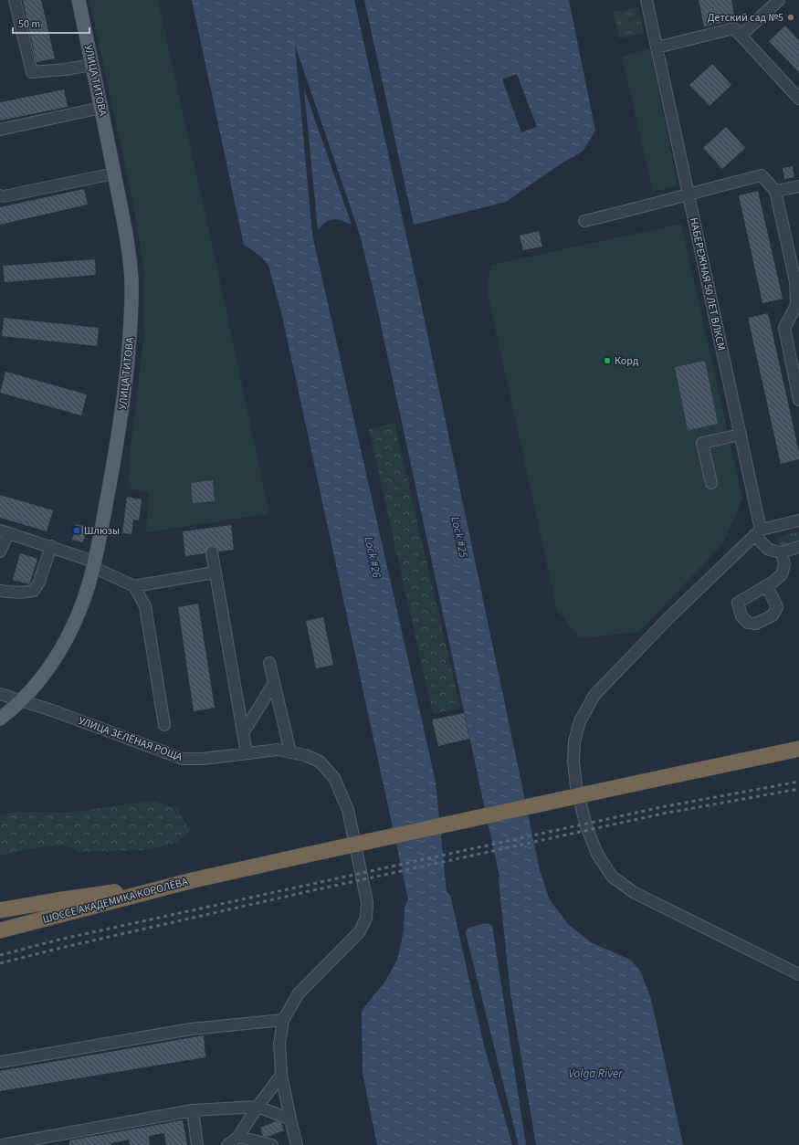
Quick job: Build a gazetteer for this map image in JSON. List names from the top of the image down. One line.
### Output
{"streets":{"highway":["ШОССЕ АКАДЕМИКА КОРОЛЁВА"],"main road":["УЛИЦА ТИТОВА"],"street":["НАБЕРЕЖНАЯ 50 ЛЕТ ВЛКСМ","УЛИЦА ЗЕЛЁНАЯ РОЩА"]},"crossings":[["УЛИЦА ТИТОВА","УЛИЦА ЗЕЛЁНАЯ РОЩА"]],"water":["Lock #25","Lock #26","Volga River"],"places":{"other":["Детский сад №5","Корд"],"transit":["Шлюзы"]},"scale_bar":"50 m"}
